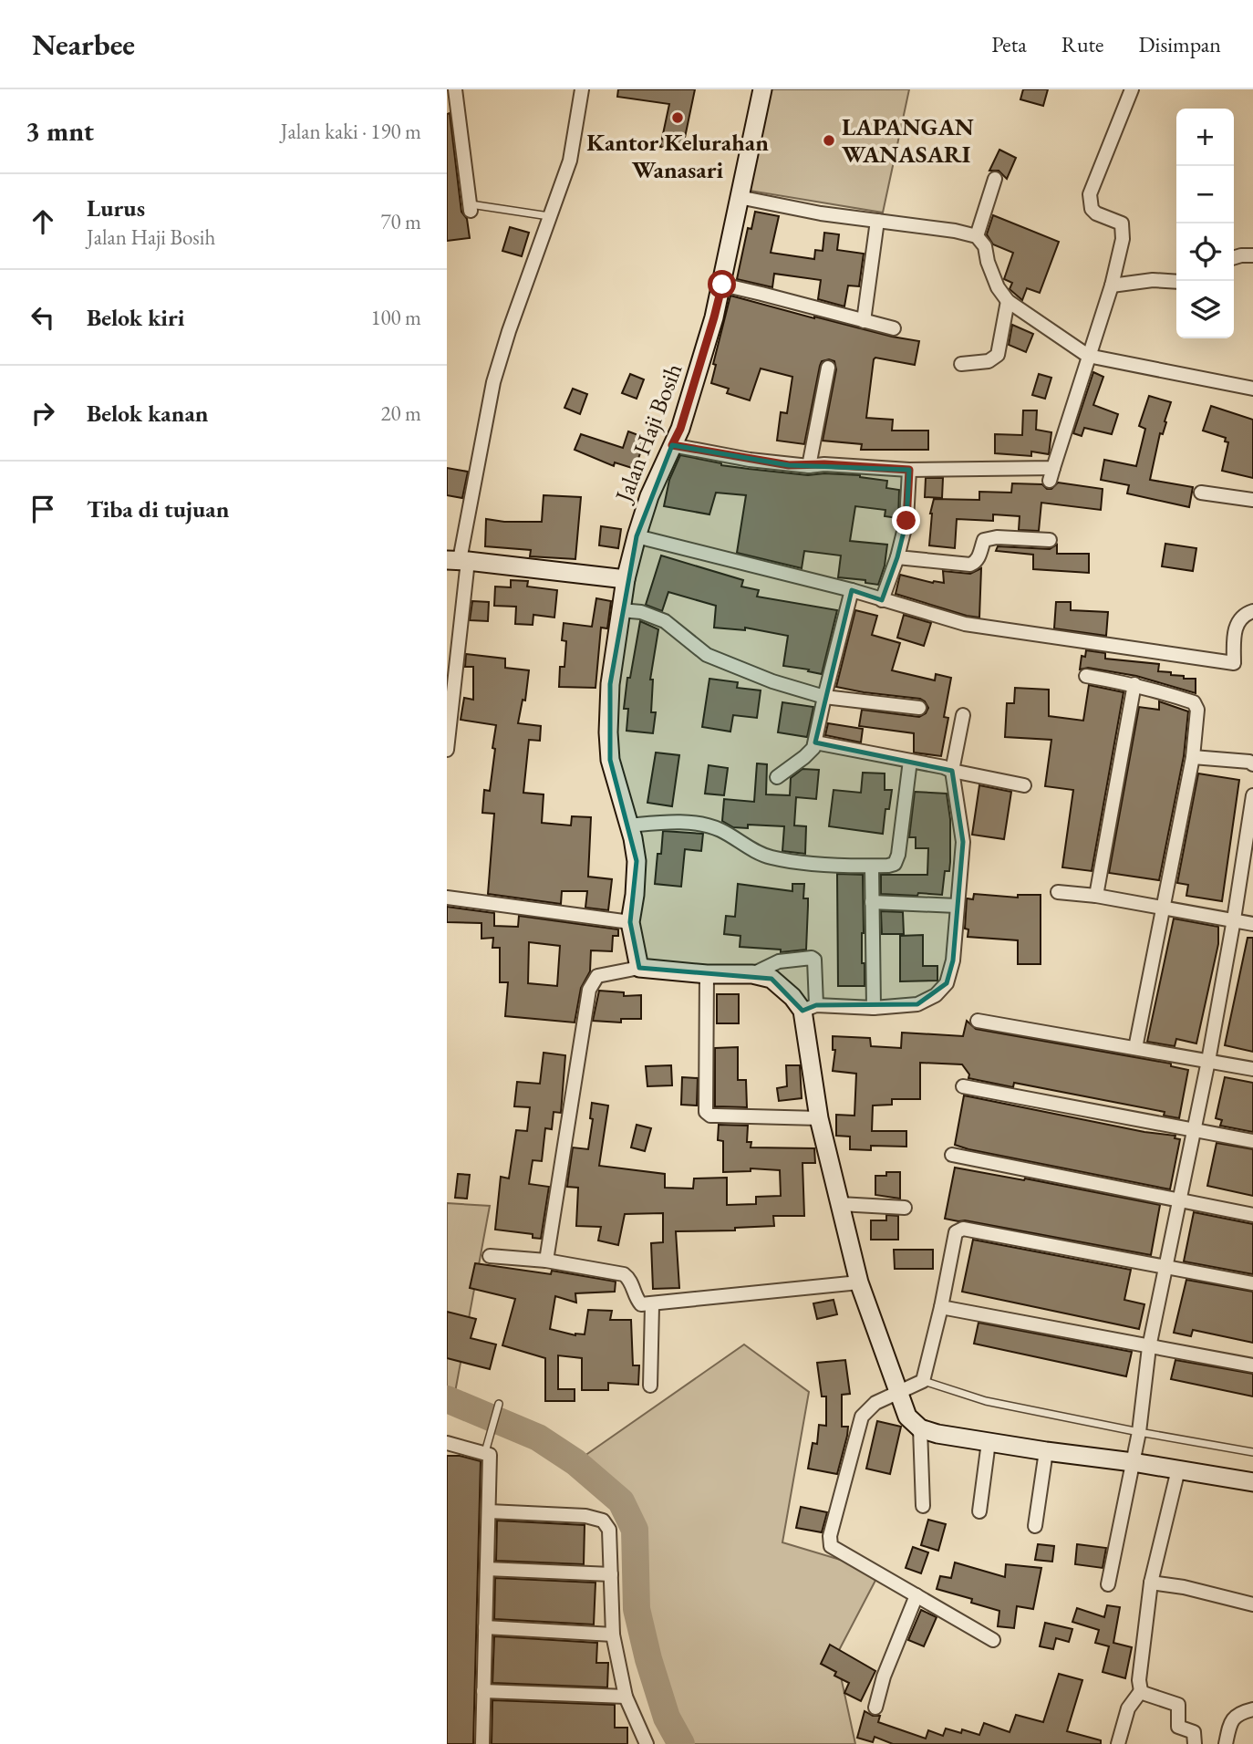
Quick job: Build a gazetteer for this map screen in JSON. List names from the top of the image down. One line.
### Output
{"streets":{"street":["Jalan Haji Bosih"]},"places":["Kantor Kelurahan Wanasari","LAPANGAN WANASARI"],"page":{"header":"Nearbee","nav":["Peta","Rute","Disimpan"],"heading":["3 mnt","Jalan kaki · 190 m"],"map_buttons":["+","−"],"list":[["Lurus","Jalan Haji Bosih","70 m"],["Belok kiri","100 m"],["Belok kanan","20 m"],"Tiba di tujuan"]}}
